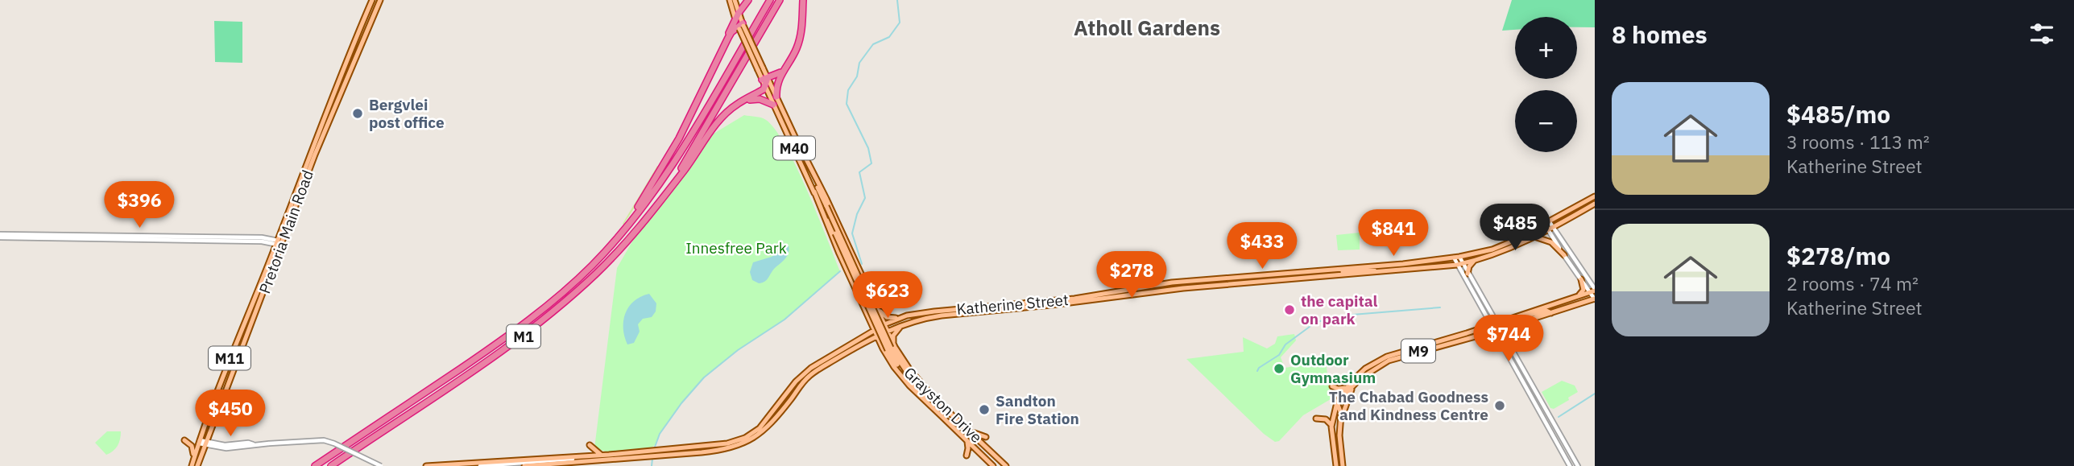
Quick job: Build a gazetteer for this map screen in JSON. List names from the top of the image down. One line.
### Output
{"streets":{"highway":["M1"],"main road":["M40","Pretoria Main Road","Katherine Street","M9","M11","Grayston Drive"]},"districts":["Atholl Gardens"],"parks":["Innesfree Park"],"places":["Bergvlei post office","the capital on park","Outdoor Gymnasium","The Chabad Goodness and Kindness Centre","Sandton Fire Station"],"page":{"heading":"8 homes","map_buttons":["+","−"],"list":[{"name":"$485/mo","note":"3 rooms · 113 m² · Katherine Street"},{"name":"$278/mo","note":"2 rooms · 74 m² · Katherine Street"}],"price":["$396","$485","$841","$433","$278","$623","$744","$450"]}}
